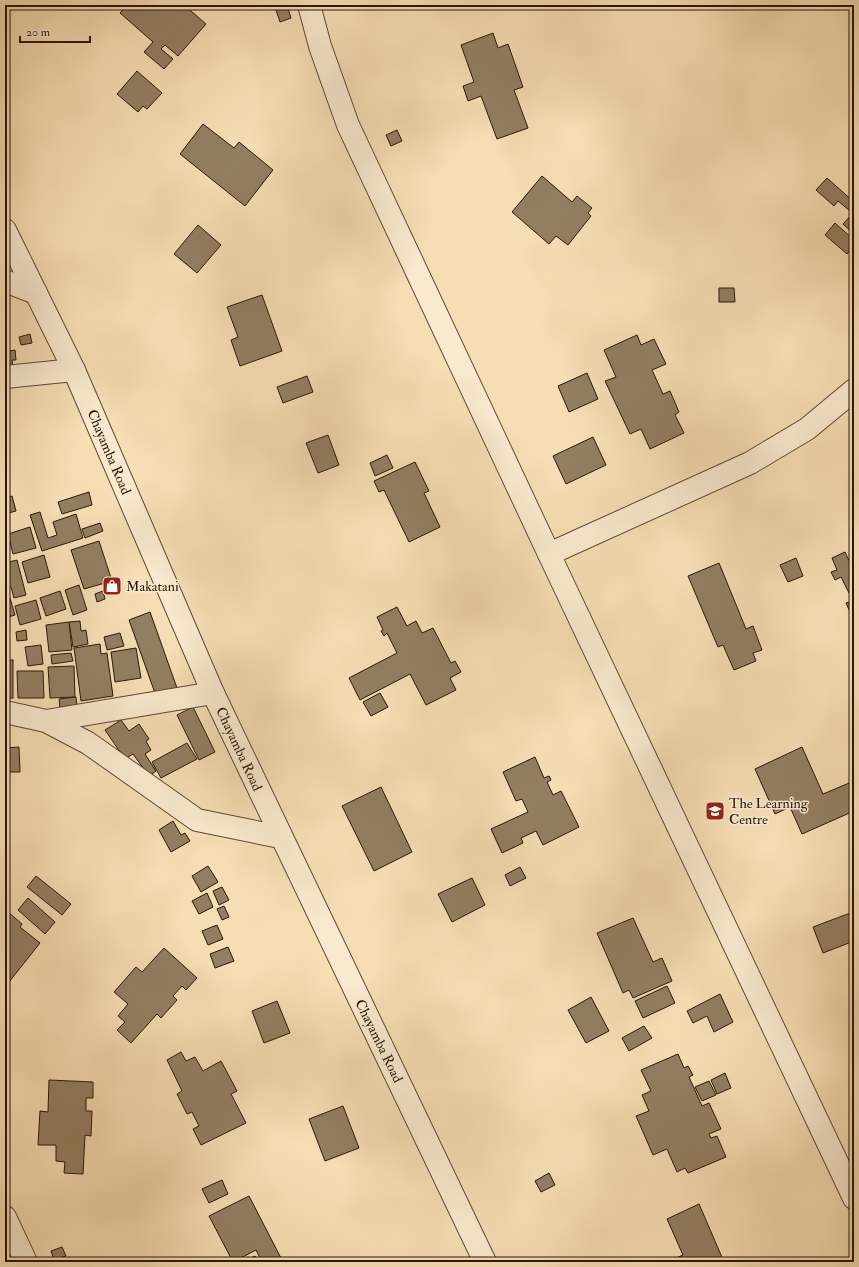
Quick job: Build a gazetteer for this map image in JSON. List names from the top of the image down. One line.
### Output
{"streets":{"street":["Chayamba Road"]},"places":{"shop":["Makatani"],"school or university":["The Learning Centre"]},"scale_bar":"20 m"}
